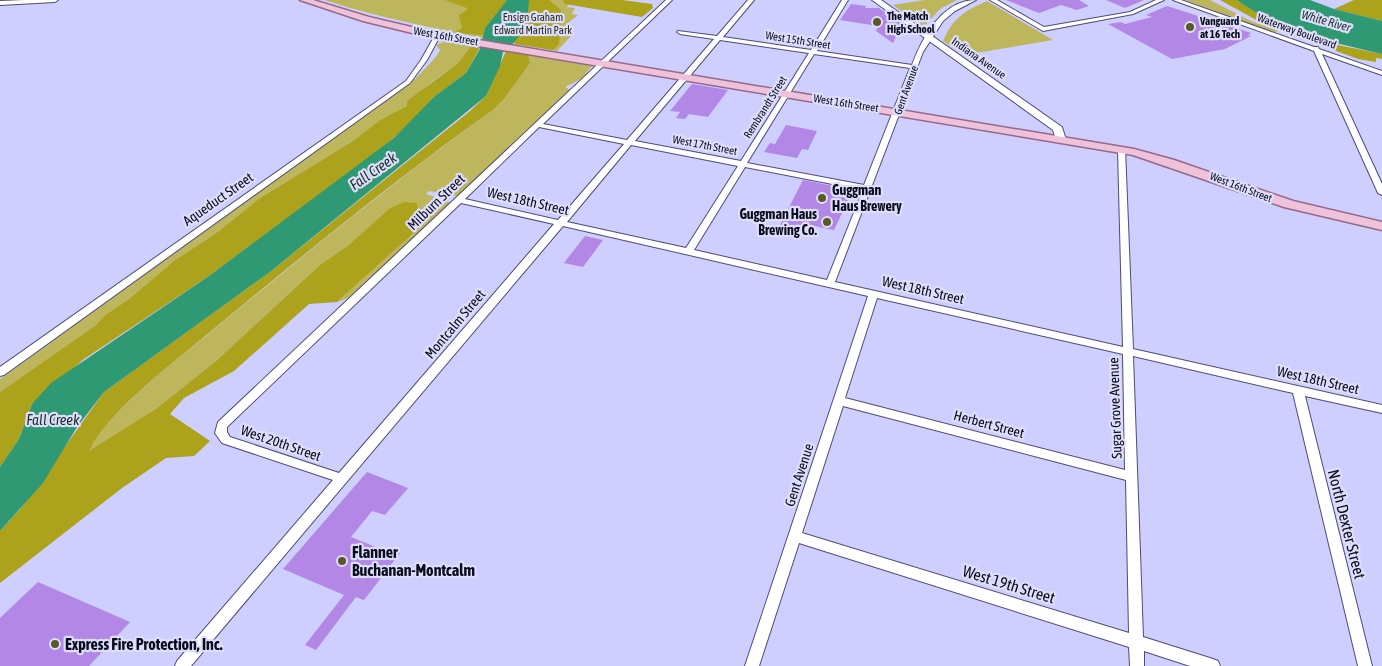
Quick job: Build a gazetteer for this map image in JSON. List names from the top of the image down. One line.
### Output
{"streets":{"main road":["West 16th Street","Indiana Avenue"],"street":["Waterway Boulevard","West 15th Street","Gent Avenue","Rembrandt Street","West 17th Street","Aqueduct Street","West 18th Street","Milburn Street","Montcalm Street","Sugar Grove Avenue","Herbert Street","West 20th Street","North Dexter Street","West 19th Street"]},"crossings":[["West 16th Street","Indiana Avenue"],["West 16th Street","Gent Avenue"],["West 16th Street","Rembrandt Street"],["West 16th Street","Aqueduct Street"],["West 16th Street","Milburn Street"],["West 16th Street","Montcalm Street"],["West 16th Street","Sugar Grove Avenue"],["West 15th Street","Gent Avenue"],["West 15th Street","Rembrandt Street"],["West 15th Street","Montcalm Street"],["Indiana Avenue","Gent Avenue"],["Gent Avenue","West 17th Street"],["Gent Avenue","West 18th Street"],["Gent Avenue","Herbert Street"],["Gent Avenue","West 19th Street"],["Rembrandt Street","West 17th Street"],["Rembrandt Street","West 18th Street"],["West 17th Street","Milburn Street"],["West 17th Street","Montcalm Street"],["West 18th Street","Milburn Street"],["West 18th Street","Montcalm Street"],["West 18th Street","Sugar Grove Avenue"],["West 18th Street","North Dexter Street"],["Milburn Street","West 20th Street"],["Montcalm Street","West 20th Street"],["Sugar Grove Avenue","Herbert Street"],["Sugar Grove Avenue","West 19th Street"]],"water":["White River","Fall Creek"],"parks":["Ensign Graham Edward Martin Park"],"places":["The Match High School","Vanguard at 16 Tech","Guggman Haus Brewery","Guggman Haus Brewing Co.","Flanner Buchanan-Montcalm","Express Fire Protection, Inc."]}
